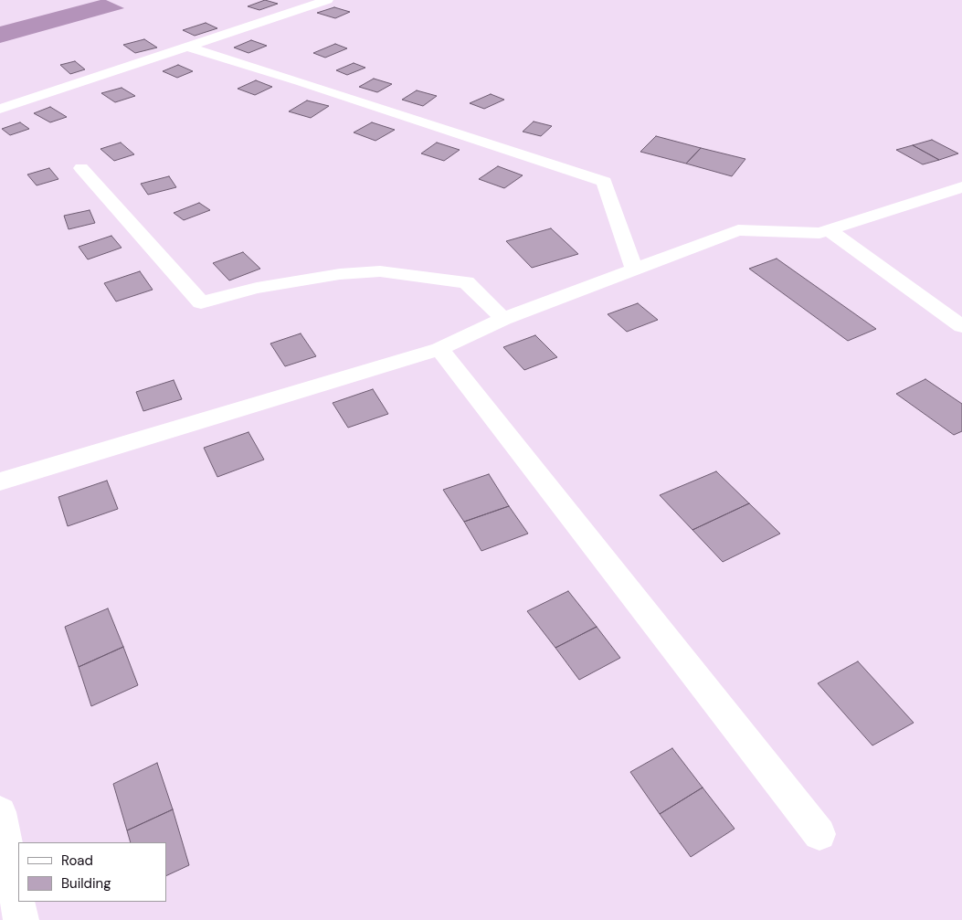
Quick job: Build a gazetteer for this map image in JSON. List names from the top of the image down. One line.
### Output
{"legend":["Road","Building"]}
